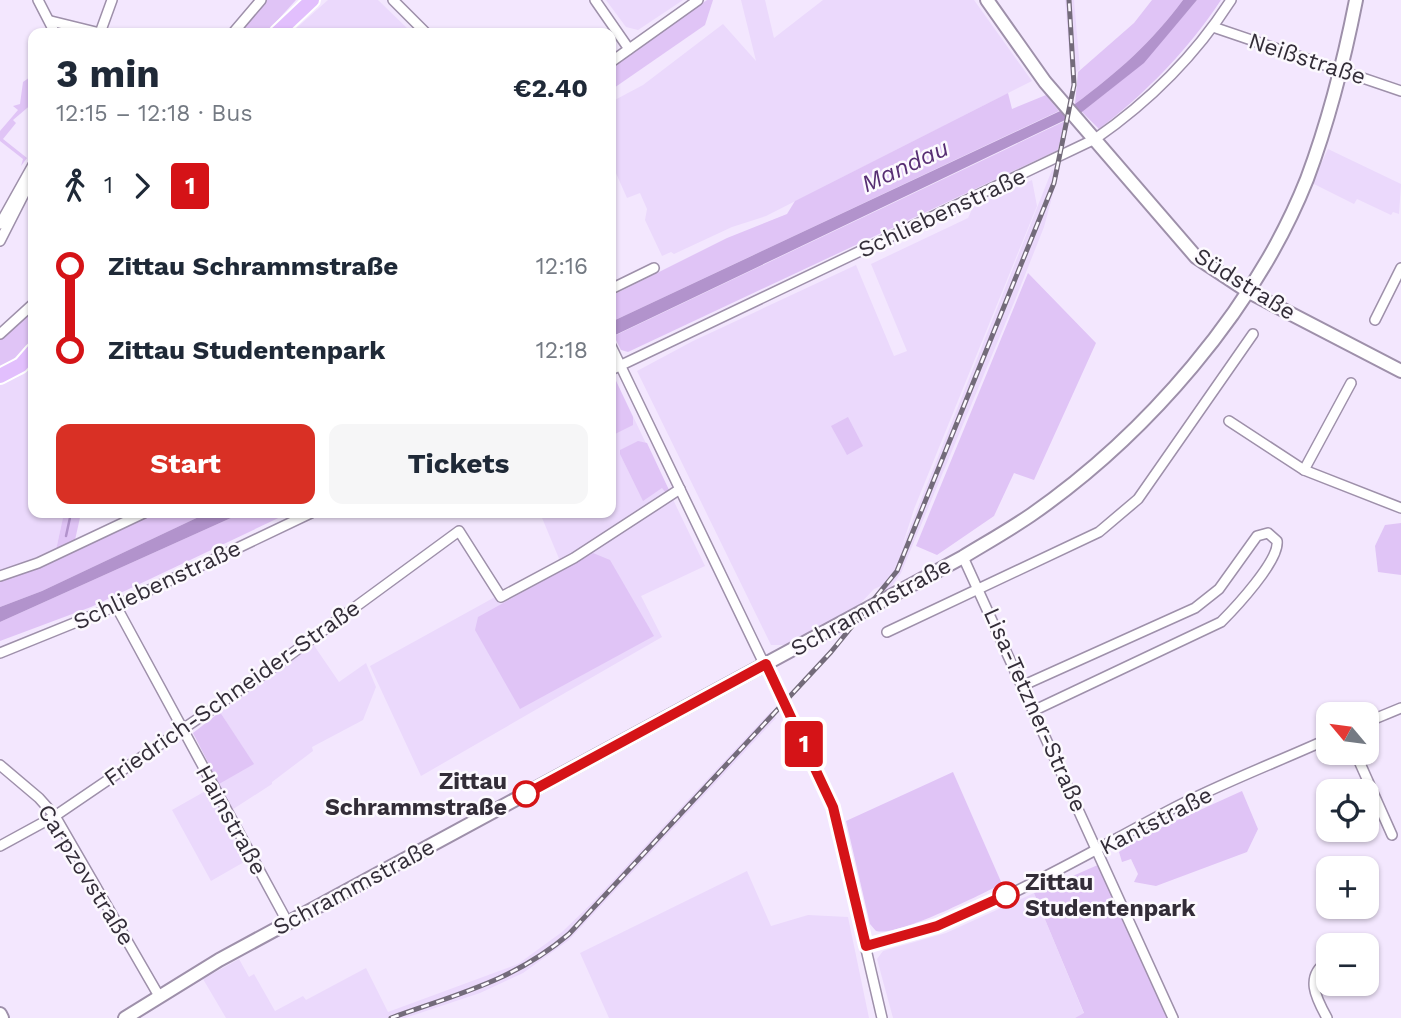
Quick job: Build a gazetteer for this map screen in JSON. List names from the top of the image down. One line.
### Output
{"streets":{"main road":["Südstraße","Schrammstraße"],"street":["Neißstraße","Schliebenstraße","Friedrich-Schneider-Straße","Lisa-Tetzner-Straße","Hainstraße","Kantstraße","Carpzovstraße"]},"crossings":[["Neißstraße","Schliebenstraße"],["Neißstraße","Schrammstraße"],["Schliebenstraße","Südstraße"],["Schliebenstraße","Hainstraße"],["Südstraße","Schrammstraße"],["Schrammstraße","Lisa-Tetzner-Straße"],["Schrammstraße","Hainstraße"],["Schrammstraße","Carpzovstraße"],["Friedrich-Schneider-Straße","Hainstraße"],["Friedrich-Schneider-Straße","Carpzovstraße"],["Lisa-Tetzner-Straße","Kantstraße"]],"water":["Mandau"],"places":["Zittau Schrammstraße","Zittau Studentenpark"],"lines":["bus line 1"],"north":"top left","page":{"on_map":"1","heading":["3 min","12:15 – 12:18 · Bus","€2.40"],"legs":["1","1"],"list":[{"name":"Zittau Schrammstraße","value":"12:16"},{"name":"Zittau Studentenpark","value":"12:18"}],"buttons":["Start","Tickets"],"map_buttons":["+","−"]}}
